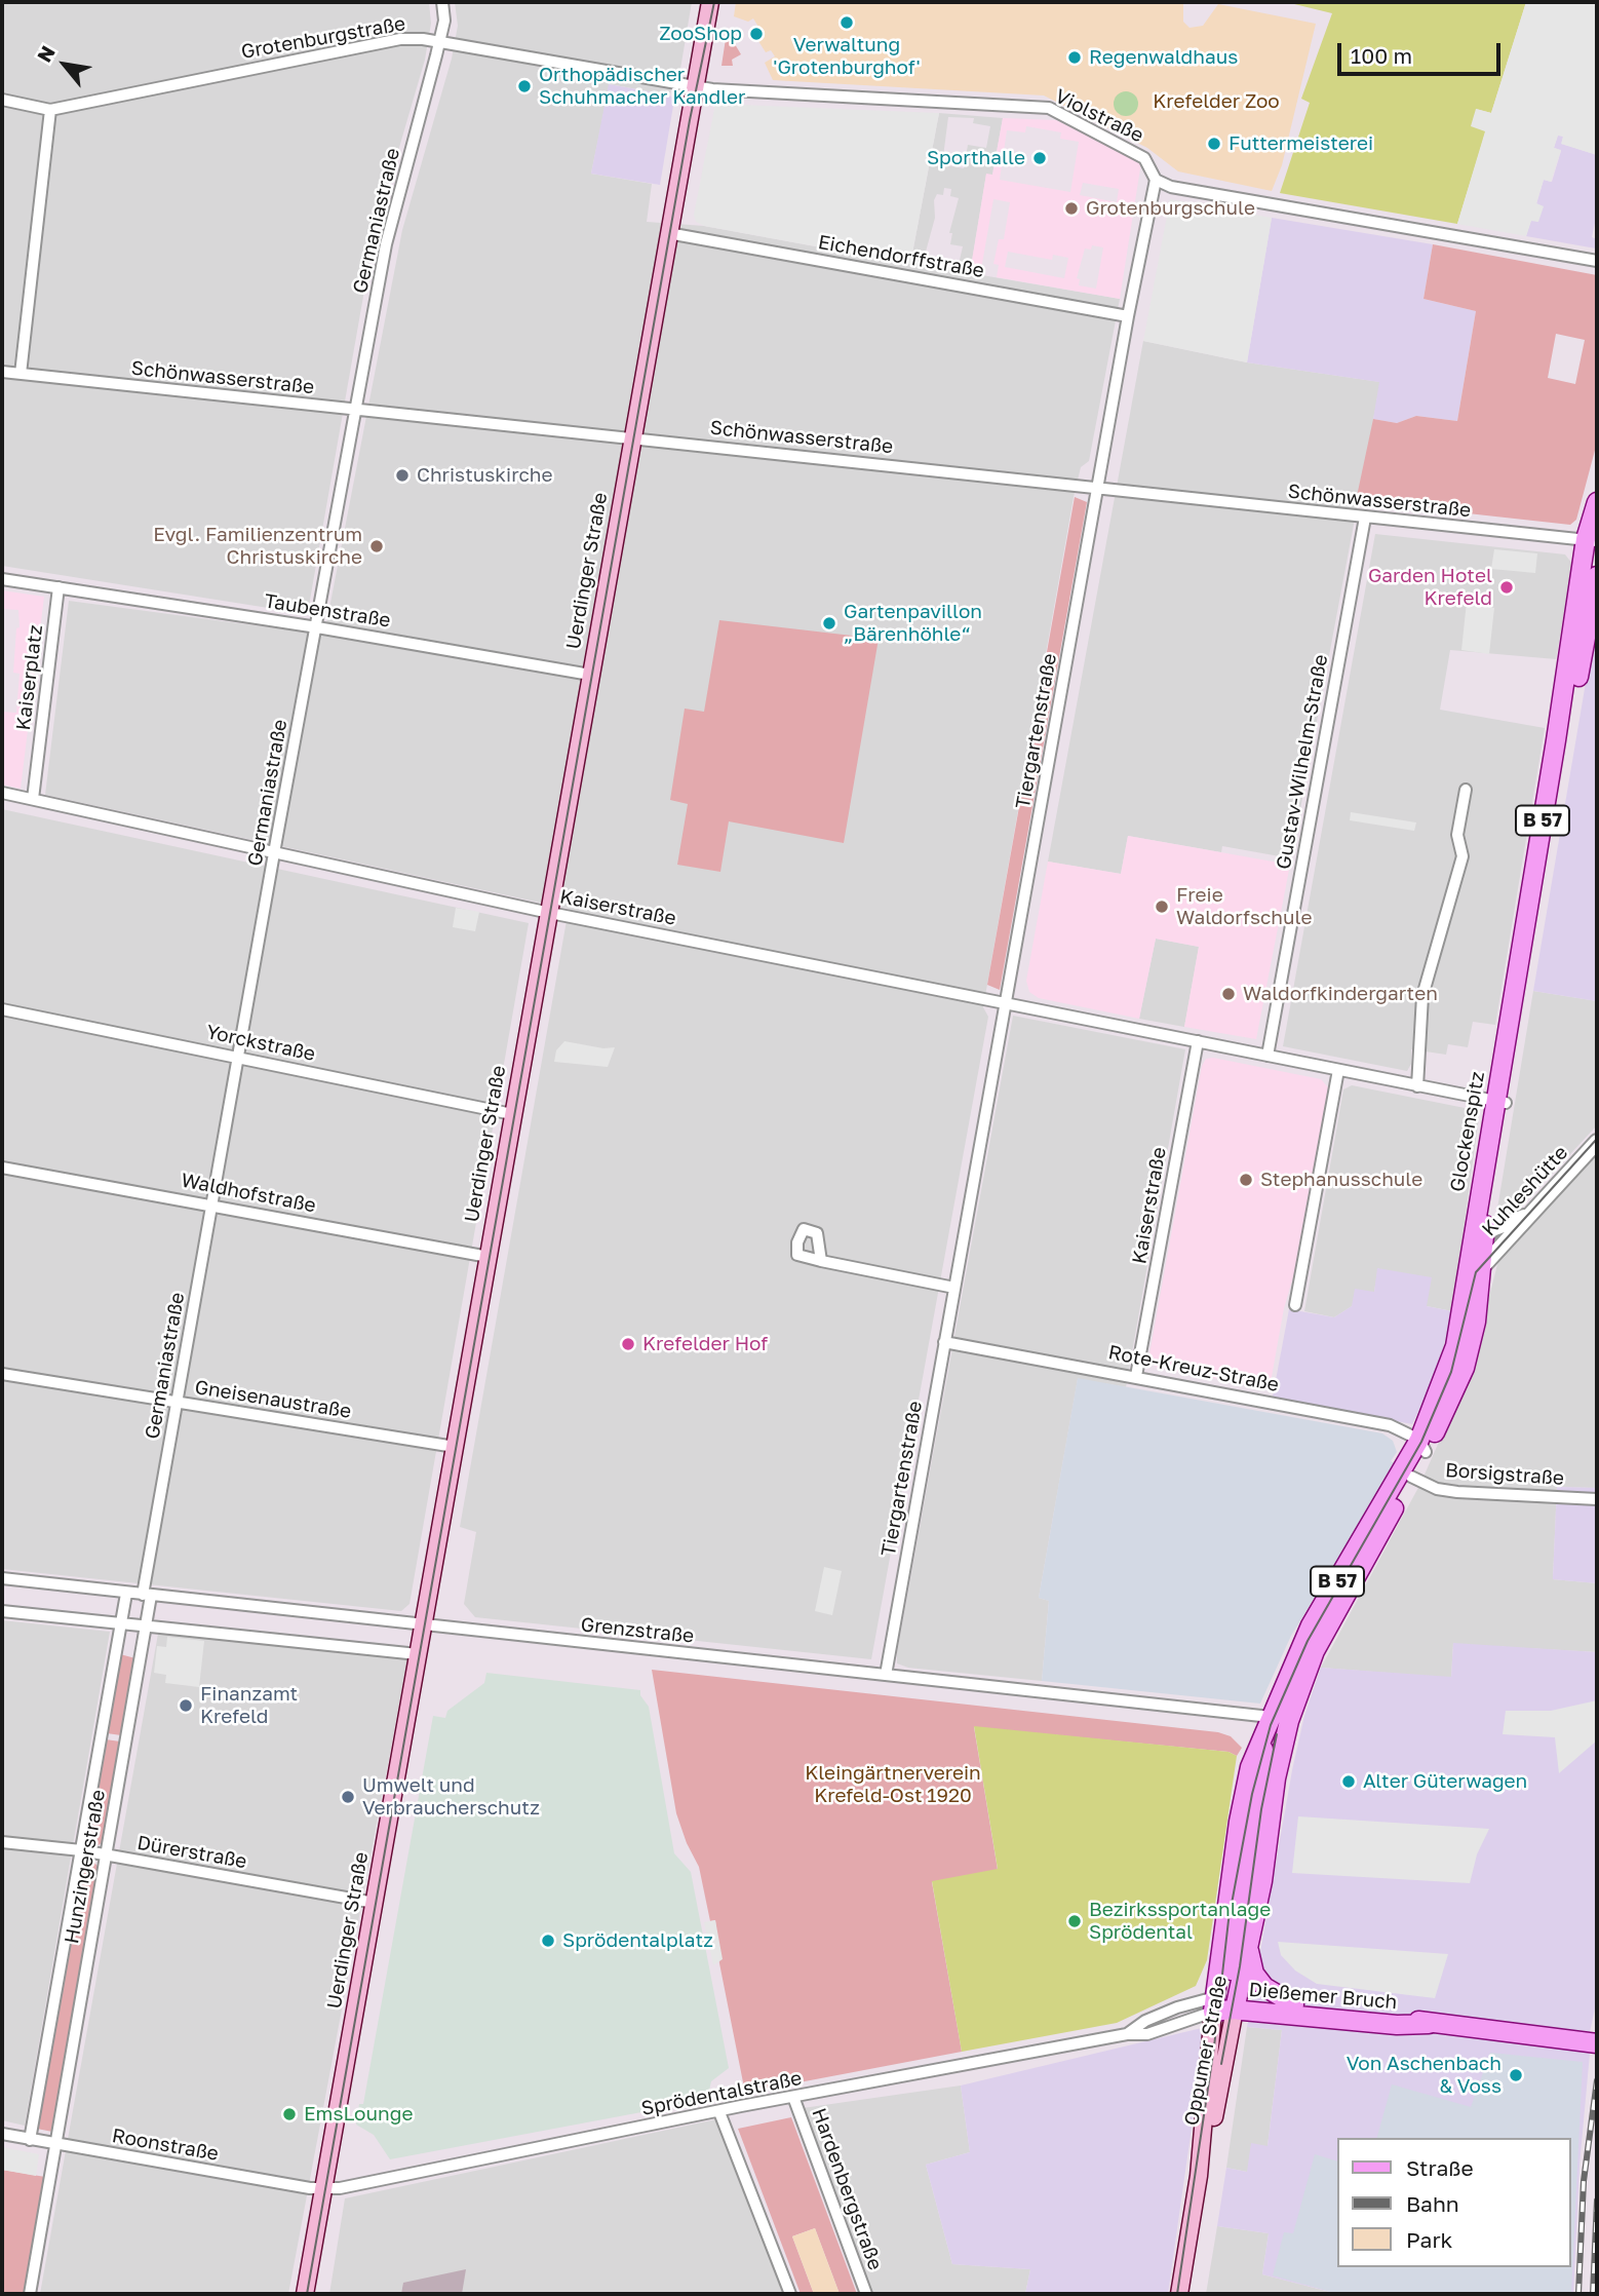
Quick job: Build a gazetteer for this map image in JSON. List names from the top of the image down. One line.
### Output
{"streets":{"main road":["Uerdinger Straße","B 57","Glockenspitz","Dießemer Bruch","Oppumer Straße"],"street":["Grotenburgstraße","Violstraße","Germaniastraße","Eichendorffstraße","Schönwasserstraße","Taubenstraße","Kaiserplatz","Tiergartenstraße","Gustav-Wilhelm-Straße","Kaiserstraße","Yorckstraße","Kuhleshütte","Waldhofstraße","Rote-Kreuz-Straße","Gneisenaustraße","Borsigstraße","Grenzstraße","Dürerstraße","Hunzingerstraße","Sprödentalstraße","Roonstraße","Hardenbergstraße"]},"crossings":[["Grotenburgstraße","Violstraße"],["Grotenburgstraße","Germaniastraße"],["Grotenburgstraße","Uerdinger Straße"],["Violstraße","Uerdinger Straße"],["Violstraße","Tiergartenstraße"],["Germaniastraße","Schönwasserstraße"],["Germaniastraße","Taubenstraße"],["Germaniastraße","Kaiserstraße"],["Germaniastraße","Yorckstraße"],["Germaniastraße","Waldhofstraße"],["Germaniastraße","Gneisenaustraße"],["Germaniastraße","Grenzstraße"],["Germaniastraße","Hunzingerstraße"],["Eichendorffstraße","Uerdinger Straße"],["Eichendorffstraße","Tiergartenstraße"],["Schönwasserstraße","Uerdinger Straße"],["Schönwasserstraße","Tiergartenstraße"],["Schönwasserstraße","Gustav-Wilhelm-Straße"],["Schönwasserstraße","Glockenspitz"],["Uerdinger Straße","Taubenstraße"],["Uerdinger Straße","Kaiserstraße"],["Uerdinger Straße","Yorckstraße"],["Uerdinger Straße","Waldhofstraße"],["Uerdinger Straße","Gneisenaustraße"],["Uerdinger Straße","Grenzstraße"],["Uerdinger Straße","Dürerstraße"],["Uerdinger Straße","Sprödentalstraße"],["Uerdinger Straße","Roonstraße"],["Taubenstraße","Kaiserplatz"],["Kaiserplatz","Kaiserstraße"],["Tiergartenstraße","Kaiserstraße"],["Tiergartenstraße","Rote-Kreuz-Straße"],["Tiergartenstraße","Grenzstraße"],["Gustav-Wilhelm-Straße","Kaiserstraße"],["B 57","Glockenspitz"],["B 57","Grenzstraße"],["B 57","Dießemer Bruch"],["B 57","Oppumer Straße"],["Kaiserstraße","Glockenspitz"],["Kaiserstraße","Rote-Kreuz-Straße"],["Glockenspitz","Kuhleshütte"],["Glockenspitz","Rote-Kreuz-Straße"],["Glockenspitz","Borsigstraße"],["Glockenspitz","Grenzstraße"],["Glockenspitz","Oppumer Straße"],["Grenzstraße","Hunzingerstraße"],["Grenzstraße","Oppumer Straße"],["Dürerstraße","Hunzingerstraße"],["Hunzingerstraße","Roonstraße"],["Dießemer Bruch","Oppumer Straße"],["Dießemer Bruch","Sprödentalstraße"],["Oppumer Straße","Sprödentalstraße"],["Sprödentalstraße","Roonstraße"],["Sprödentalstraße","Hardenbergstraße"]],"parks":["Krefelder Zoo","Kleingärtnerverein Krefeld-Ost 1920"],"places":["Verwaltung 'Grotenburghof'","ZooShop","Regenwaldhaus","Orthopädischer Schuhmacher Kandler","Futtermeisterei","Sporthalle","Grotenburgschule","Christuskirche","Evgl. Familienzentrum Christuskirche","Garden Hotel Krefeld","Gartenpavillon „Bärenhöhle“","Freie Waldorfschule","Waldorfkindergarten","Stephanusschule","Krefelder Hof","Finanzamt Krefeld","Alter Güterwagen","Umwelt und Verbraucherschutz","Bezirkssportanlage Sprödental","Sprödentalplatz","Von Aschenbach & Voss","EmsLounge"],"legend":["Straße","Bahn","Park"],"scale_bar":"100 m","north":"top left"}
